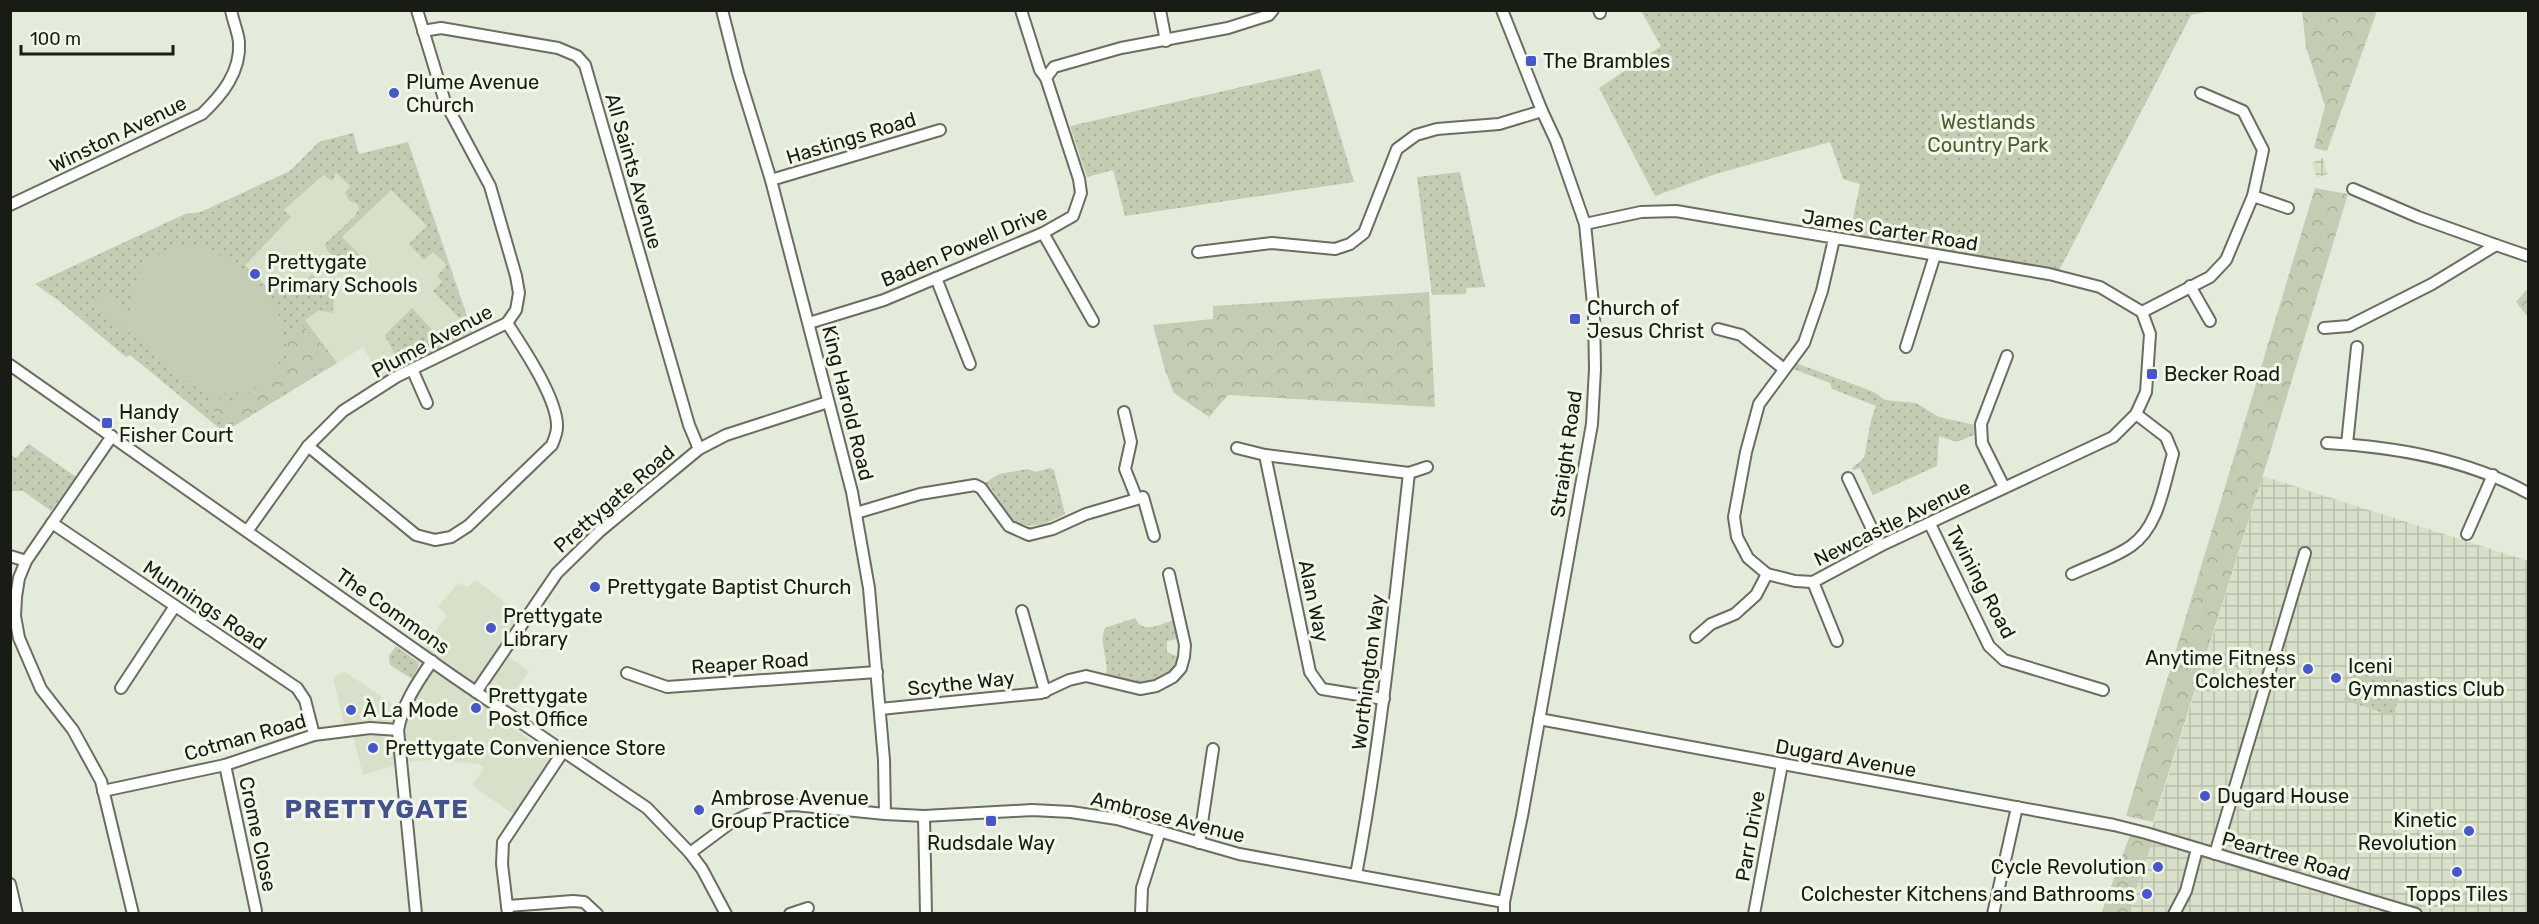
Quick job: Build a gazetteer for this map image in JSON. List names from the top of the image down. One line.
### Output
{"streets":{"street":["Winston Avenue","Hastings Road","All Saints Avenue","James Carter Road","Baden Powell Drive","Plume Avenue","King Harold Road","Straight Road","Prettygate Road","Newcastle Avenue","Twining Road","Alan Way","Munnings Road","The Commons","Reaper Road","Worthington Way","Scythe Way","Cotman Road","Dugard Avenue","Ambrose Avenue","Crome Close","Parr Drive","Peartree Road"]},"crossings":[["Hastings Road","King Harold Road"],["All Saints Avenue","Plume Avenue"],["All Saints Avenue","Prettygate Road"],["James Carter Road","Straight Road"],["James Carter Road","Newcastle Avenue"],["Baden Powell Drive","King Harold Road"],["Plume Avenue","The Commons"],["King Harold Road","Prettygate Road"],["King Harold Road","Reaper Road"],["King Harold Road","Scythe Way"],["King Harold Road","Ambrose Avenue"],["Straight Road","Dugard Avenue"],["Straight Road","Ambrose Avenue"],["Prettygate Road","The Commons"],["Newcastle Avenue","Twining Road"],["Alan Way","Worthington Way"],["Munnings Road","Cotman Road"],["The Commons","Ambrose Avenue"],["Worthington Way","Ambrose Avenue"],["Cotman Road","Crome Close"],["Dugard Avenue","Parr Drive"],["Dugard Avenue","Peartree Road"]],"districts":["PRETTYGATE"],"parks":["Westlands Country Park"],"places":{"transit":["The Brambles","Church of Jesus Christ","Becker Road","Handy Fisher Court","Rudsdale Way"],"other":["Plume Avenue Church","Prettygate Primary Schools","Prettygate Baptist Church","Prettygate Library","Anytime Fitness Colchester","Iceni Gymnastics Club","Prettygate Post Office","À La Mode","Prettygate Convenience Store","Dugard House","Ambrose Avenue Group Practice","Kinetic Revolution","Cycle Revolution","Topps Tiles","Colchester Kitchens and Bathrooms"]},"scale_bar":"100 m"}
